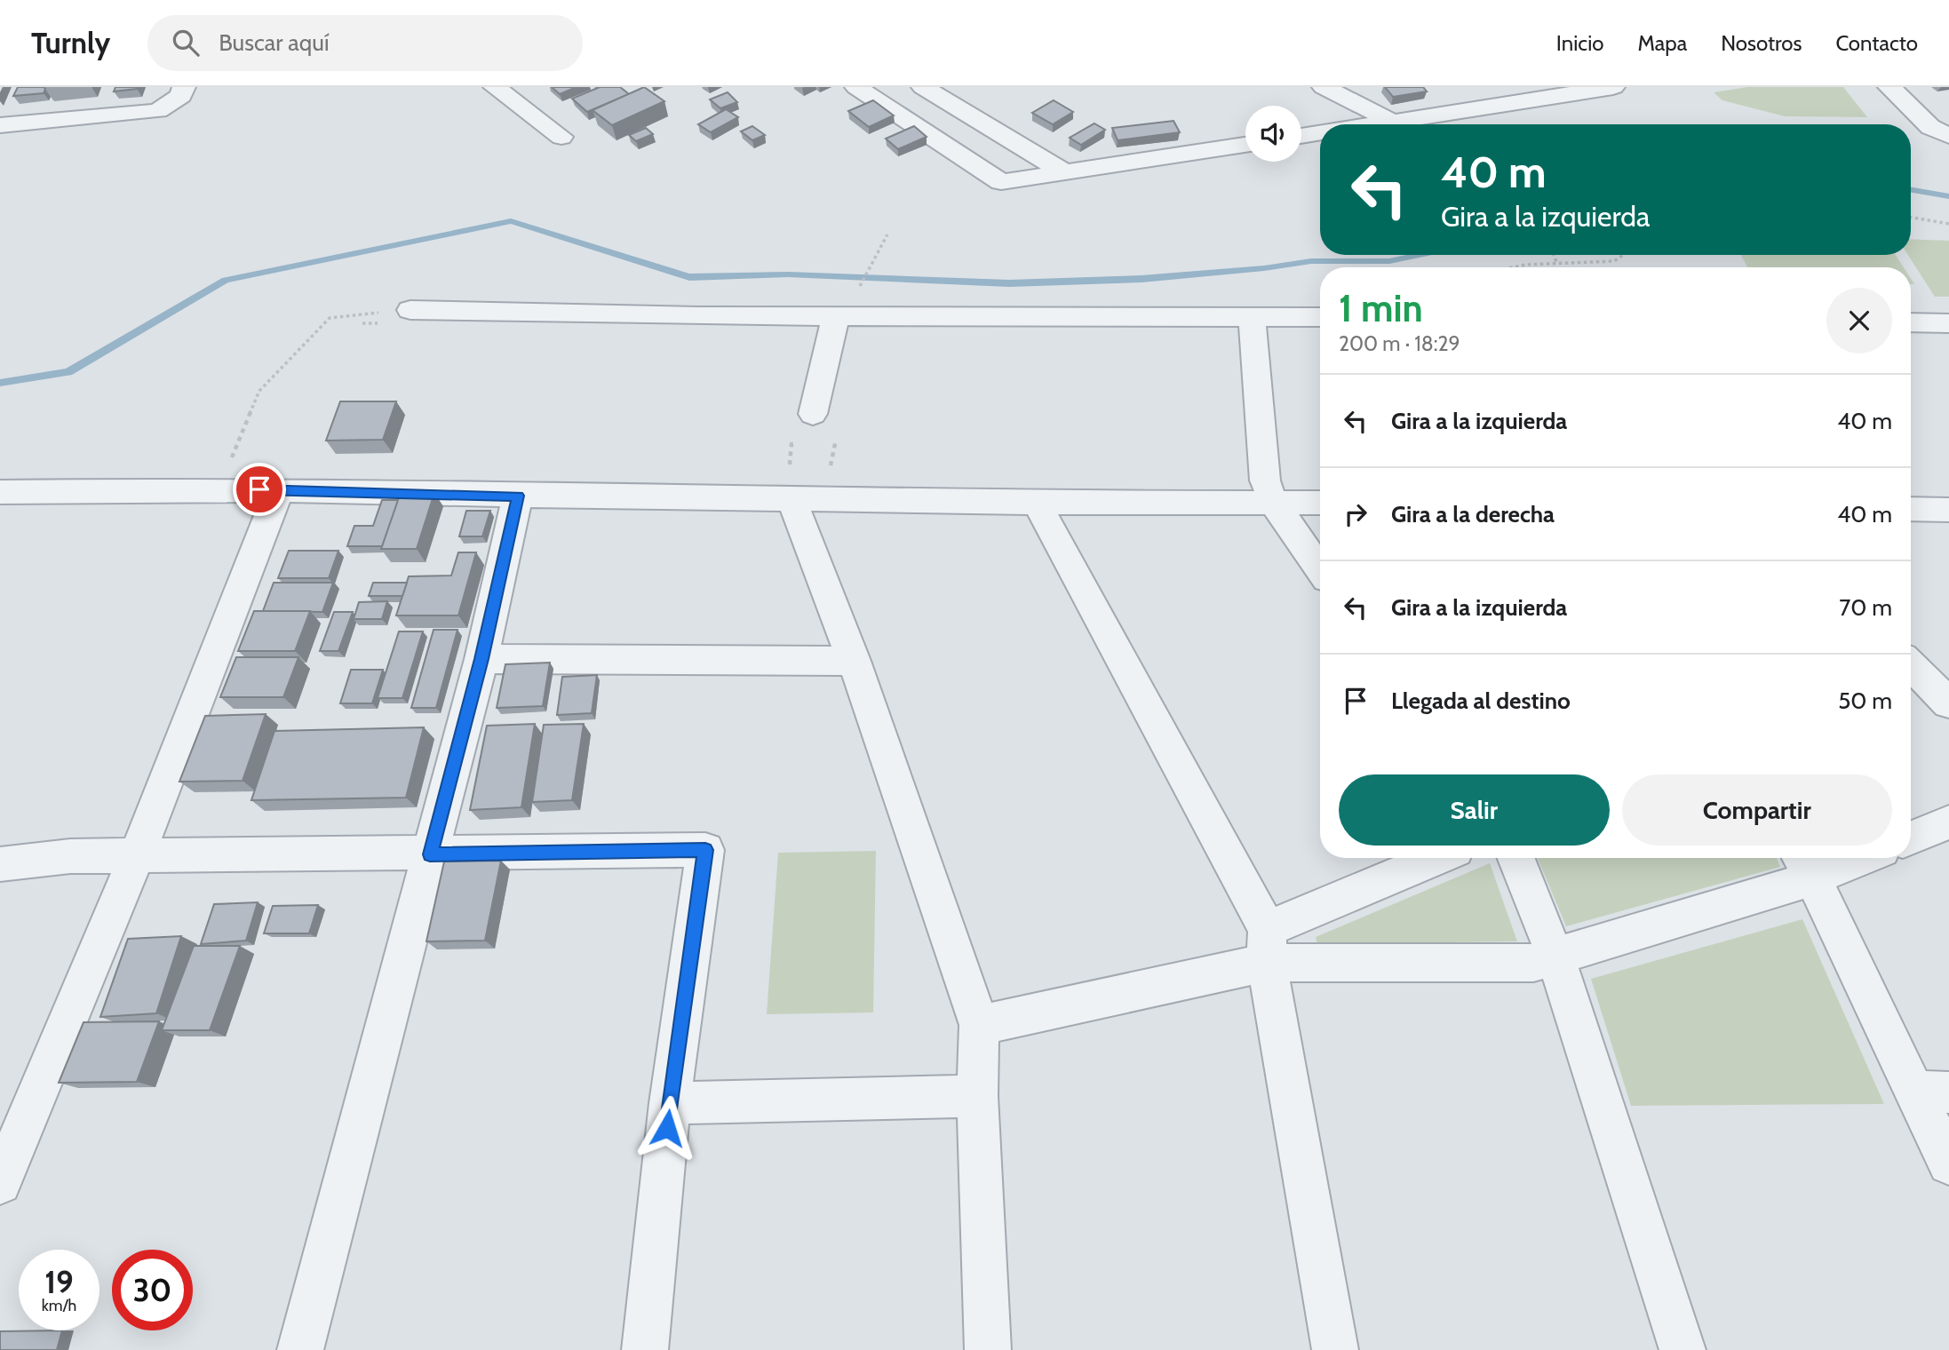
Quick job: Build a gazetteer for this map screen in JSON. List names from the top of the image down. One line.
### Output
{"page":{"header":"Turnly","search":"Buscar aquí","nav":["Inicio","Mapa","Nosotros","Contacto"],"turn":["40 m","Gira a la izquierda"],"heading":["1 min","200 m · 18:29"],"list":[{"name":"Gira a la izquierda","value":"40 m"},{"name":"Gira a la derecha","value":"40 m"},{"name":"Gira a la izquierda","value":"70 m"},{"name":"Llegada al destino","value":"50 m"}],"buttons":["Salir","Compartir"],"speed":"19 km/h","limit":"30"}}
